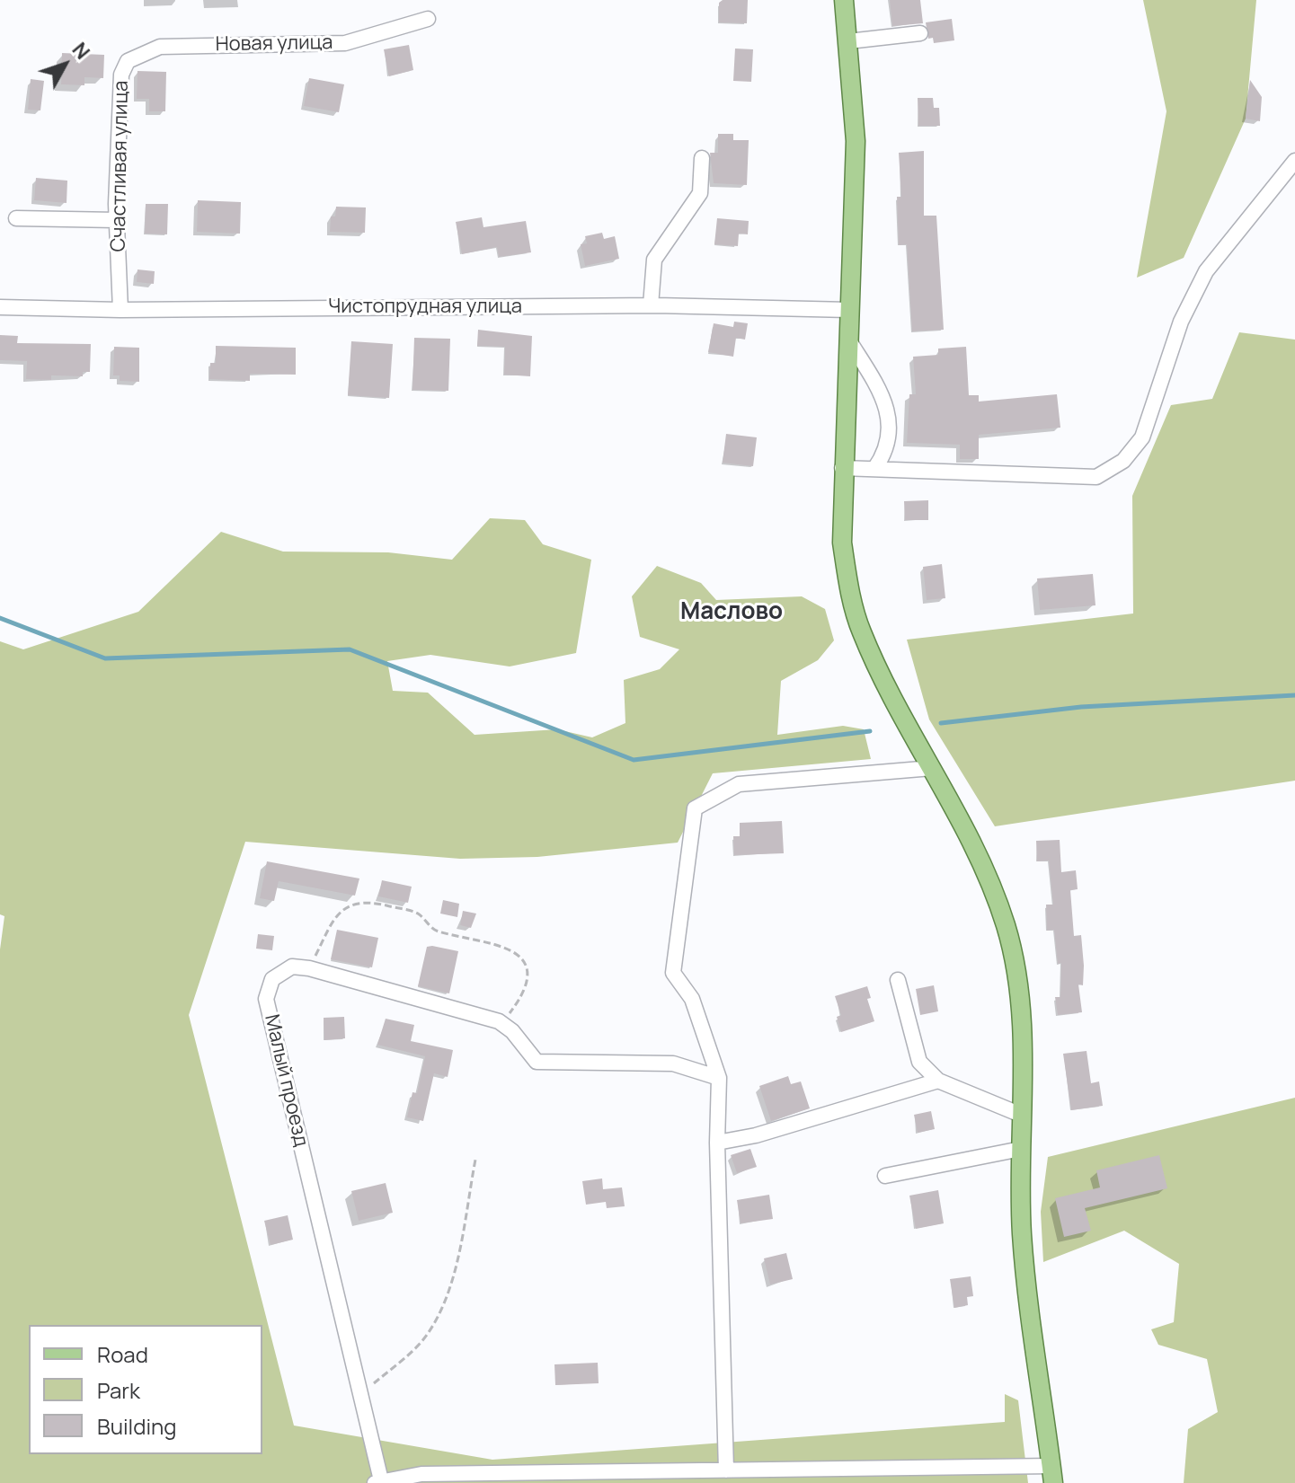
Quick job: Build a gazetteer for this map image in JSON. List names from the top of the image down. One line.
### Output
{"streets":{"street":["Новая улица","Счастливая улица","Чистопрудная улица","Малый проезд"]},"crossings":[["Новая улица","Счастливая улица"],["Счастливая улица","Чистопрудная улица"]],"districts":["Маслово"],"legend":["Road","Park","Building"],"north":"top right"}
